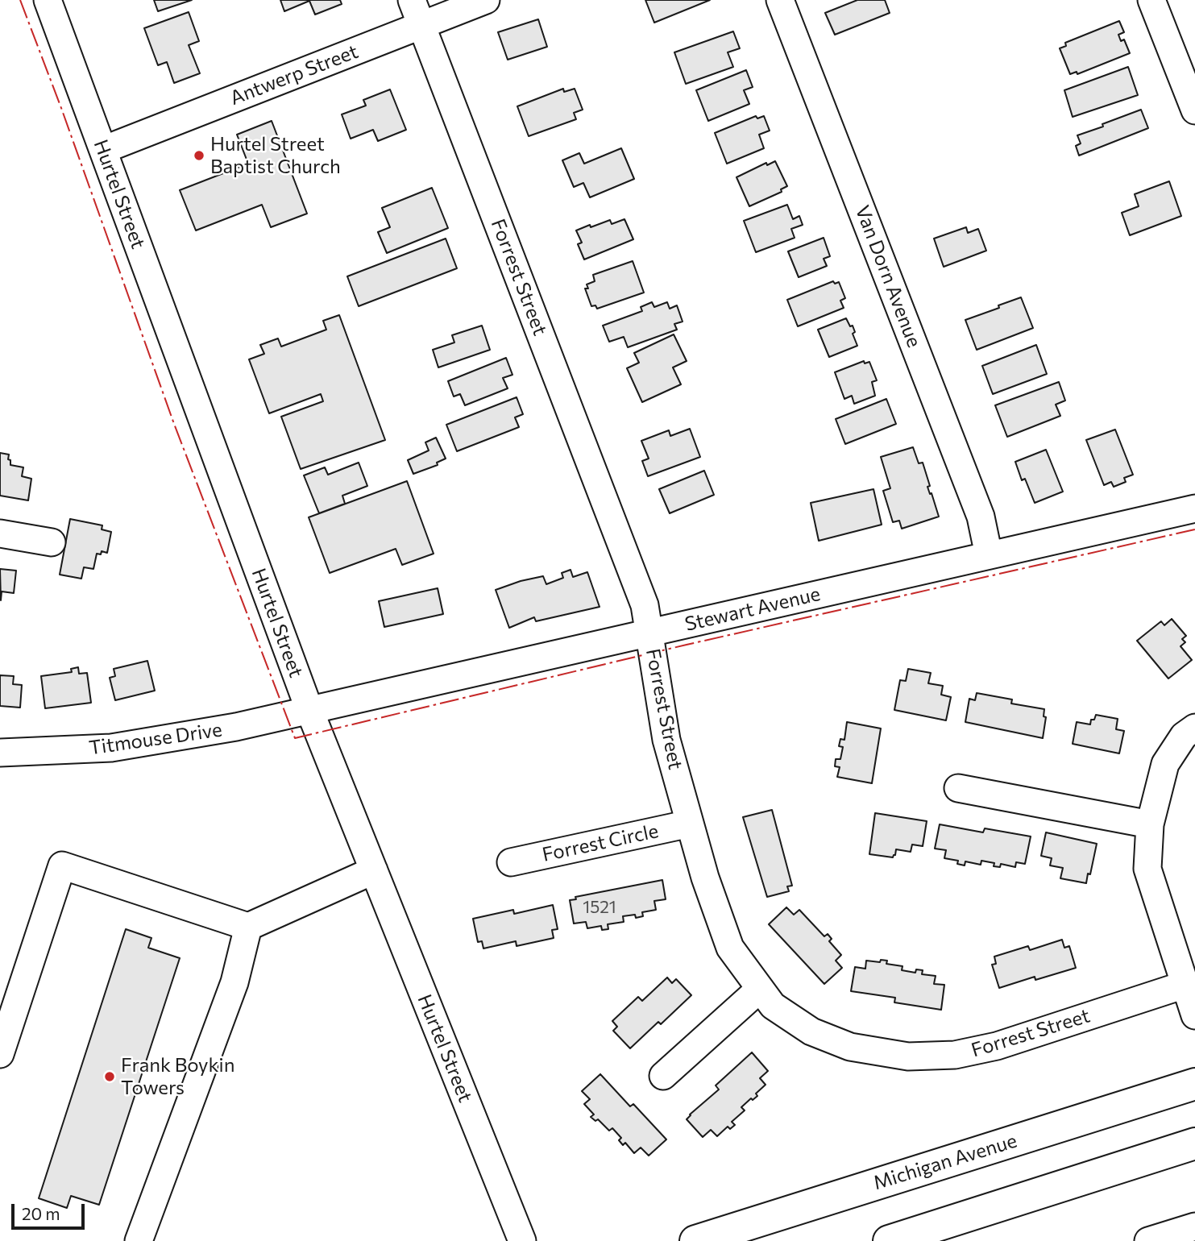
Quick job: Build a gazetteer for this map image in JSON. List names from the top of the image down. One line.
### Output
{"streets":{"main road":["Michigan Avenue"],"street":["Antwerp Street","Hurtel Street","Van Dorn Avenue","Forrest Street","Stewart Avenue","Titmouse Drive","Forrest Circle"]},"crossings":[["Antwerp Street","Hurtel Street"],["Antwerp Street","Forrest Street"],["Hurtel Street","Stewart Avenue"],["Hurtel Street","Titmouse Drive"],["Van Dorn Avenue","Stewart Avenue"],["Forrest Street","Stewart Avenue"],["Forrest Street","Forrest Circle"],["Stewart Avenue","Titmouse Drive"]],"places":["Hurtel Street Baptist Church","Frank Boykin Towers"],"house_numbers":["1521"],"scale_bar":"20 m"}
